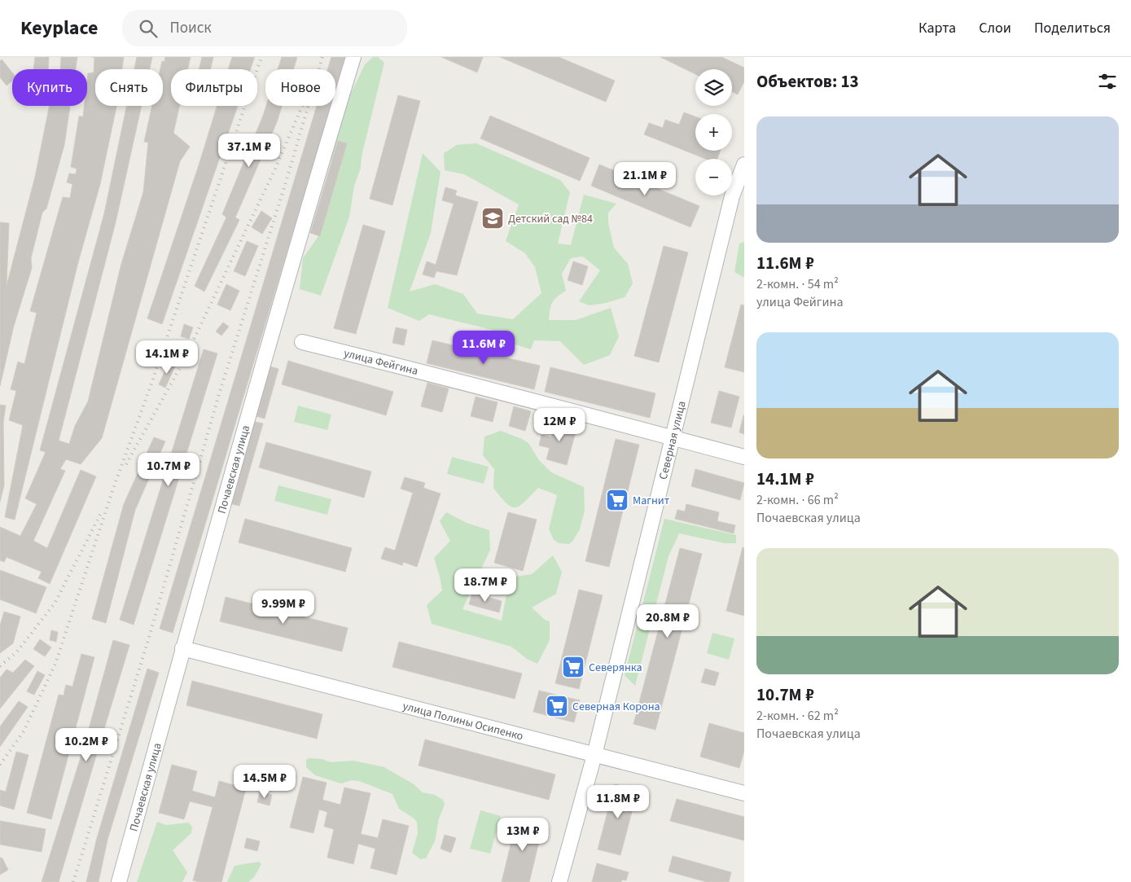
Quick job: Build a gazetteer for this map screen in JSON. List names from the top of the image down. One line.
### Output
{"streets":{"street":["улица Фейгина","Северная улица","Почаевская улица","улица Полины Осипенко"]},"crossings":[["улица Фейгина","Северная улица"],["Северная улица","улица Полины Осипенко"],["Почаевская улица","улица Полины Осипенко"]],"places":{"school or university":["Детский сад №84"],"supermarket":["Магнит","Северянка","Северная Корона"]},"page":{"header":"Keyplace","search":"Поиск","nav":["Карта","Слои","Поделиться"],"heading":"Объектов: 13","map_buttons":["+","−"],"chip":["Купить","Снять","Фильтры","Новое"],"list":[{"name":"11.6M ₽","note":"2-комн. · 54 m² · улица Фейгина"},{"name":"14.1M ₽","note":"2-комн. · 66 m² · Почаевская улица"},{"name":"10.7M ₽","note":"2-комн. · 62 m² · Почаевская улица"}],"price":["37.1M ₽","21.1M ₽","11.6M ₽","14.1M ₽","12M ₽","10.7M ₽","18.7M ₽","9.99M ₽","20.8M ₽","10.2M ₽","14.5M ₽","11.8M ₽","13M ₽"]}}
